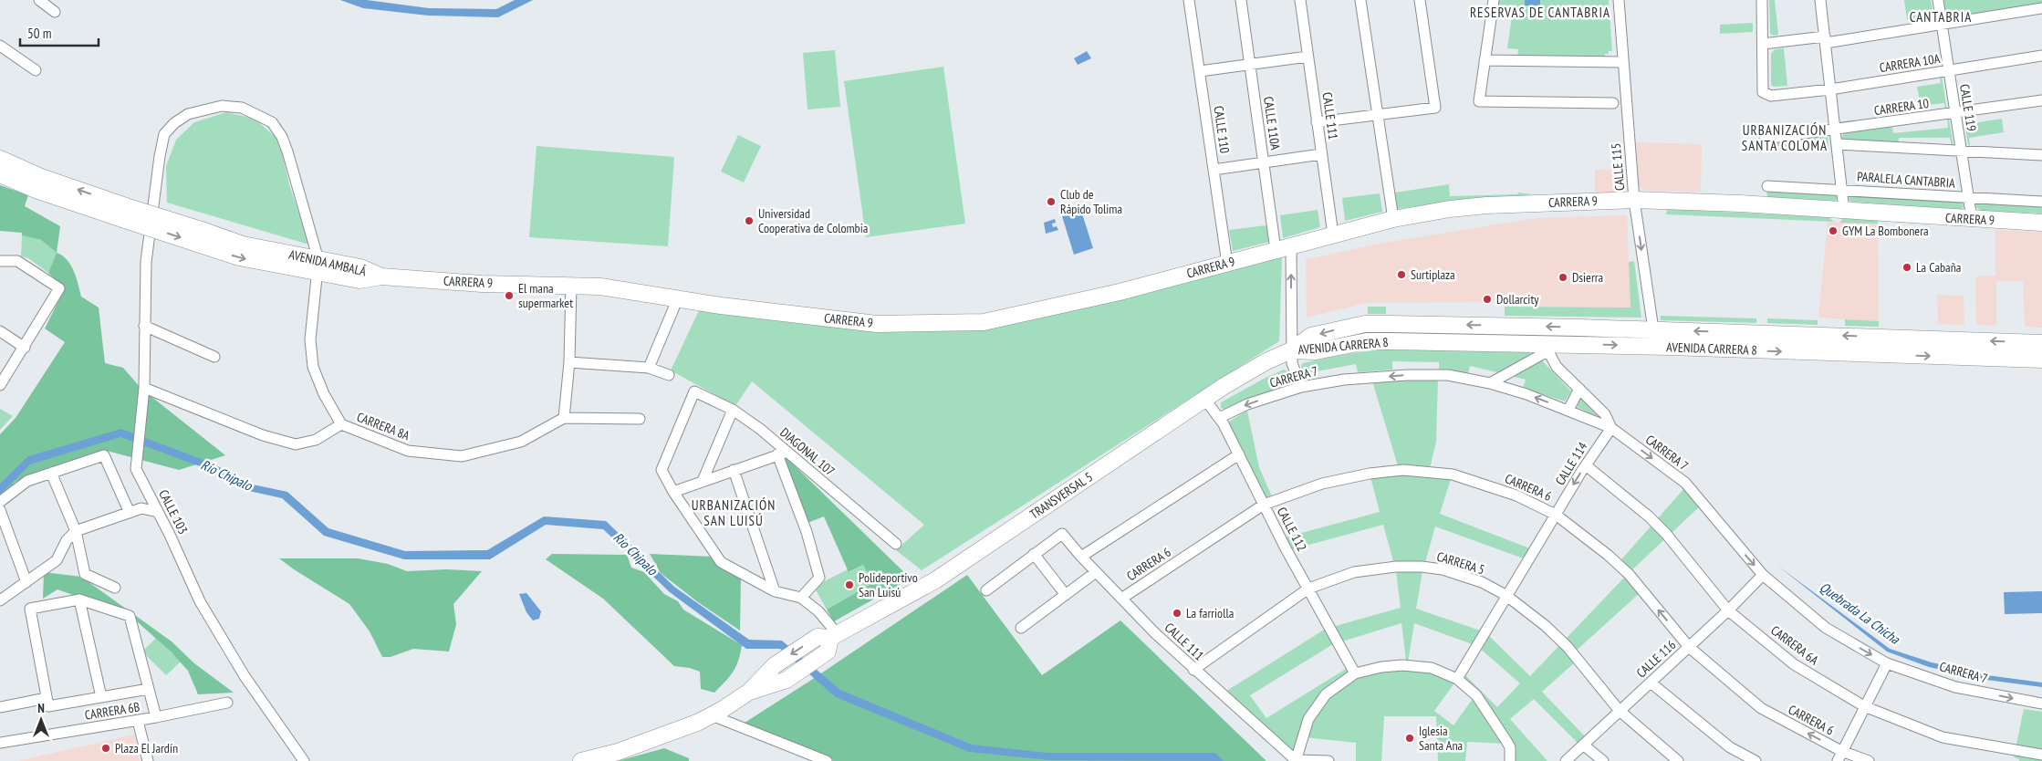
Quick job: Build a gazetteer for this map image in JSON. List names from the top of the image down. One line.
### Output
{"streets":{"main road":["CARRERA 9","AVENIDA AMBALÁ","AVENIDA CARRERA 8","TRANSVERSAL 5"],"street":["CARRERA 10A","CARRERA 10","CALLE 119","CALLE 111","CALLE 110A","CALLE 110","CALLE 115","PARALELA CANTABRIA","CARRERA 7","CARRERA 8A","DIAGONAL 107","CALLE 114","CARRERA 6","CALLE 103","CALLE 112","CARRERA 5","CARRERA 6A","CALLE 116","CARRERA 6B"]},"crossings":[["CARRERA 10A","CALLE 119"],["CARRERA 10","CALLE 119"],["CALLE 119","PARALELA CANTABRIA"],["CALLE 119","CARRERA 9"],["CALLE 111","CARRERA 9"],["CALLE 111","CARRERA 6"],["CALLE 111","CARRERA 5"],["CALLE 110A","CARRERA 9"],["CALLE 110","CARRERA 9"],["CALLE 115","CARRERA 9"],["CALLE 115","AVENIDA CARRERA 8"],["CARRERA 9","AVENIDA AMBALÁ"],["AVENIDA AMBALÁ","CALLE 103"],["AVENIDA CARRERA 8","TRANSVERSAL 5"],["CARRERA 7","CALLE 114"],["CARRERA 7","CALLE 112"],["CARRERA 7","CALLE 116"],["CARRERA 8A","CALLE 103"],["CALLE 114","CARRERA 6"],["CALLE 114","CARRERA 5"],["CALLE 114","CARRERA 6A"],["CARRERA 6","CALLE 112"],["CARRERA 6","CALLE 116"],["TRANSVERSAL 5","CALLE 112"],["CALLE 112","CARRERA 5"],["CARRERA 5","CALLE 116"],["CARRERA 6A","CALLE 116"]],"one_way":["CALLE 115"],"districts":["RESERVAS DE CANTABRIA","CANTABRIA","URBANIZACIÓN SANTA COLOMA","URBANIZACIÓN SAN LUISÚ"],"water":["Río Chipalo","Quebrada La Chicha"],"places":["Club de Rápido Tolima","Universidad Cooperativa de Colombia","GYM La Bombonera","La Cabaña","Surtiplaza","Dsierra","El mana supermarket","Dollarcity","Polideportivo San Luisú","La farriolla","Iglesia Santa Ana","Plaza El Jardín"],"scale_bar":"50 m","north":"top"}
